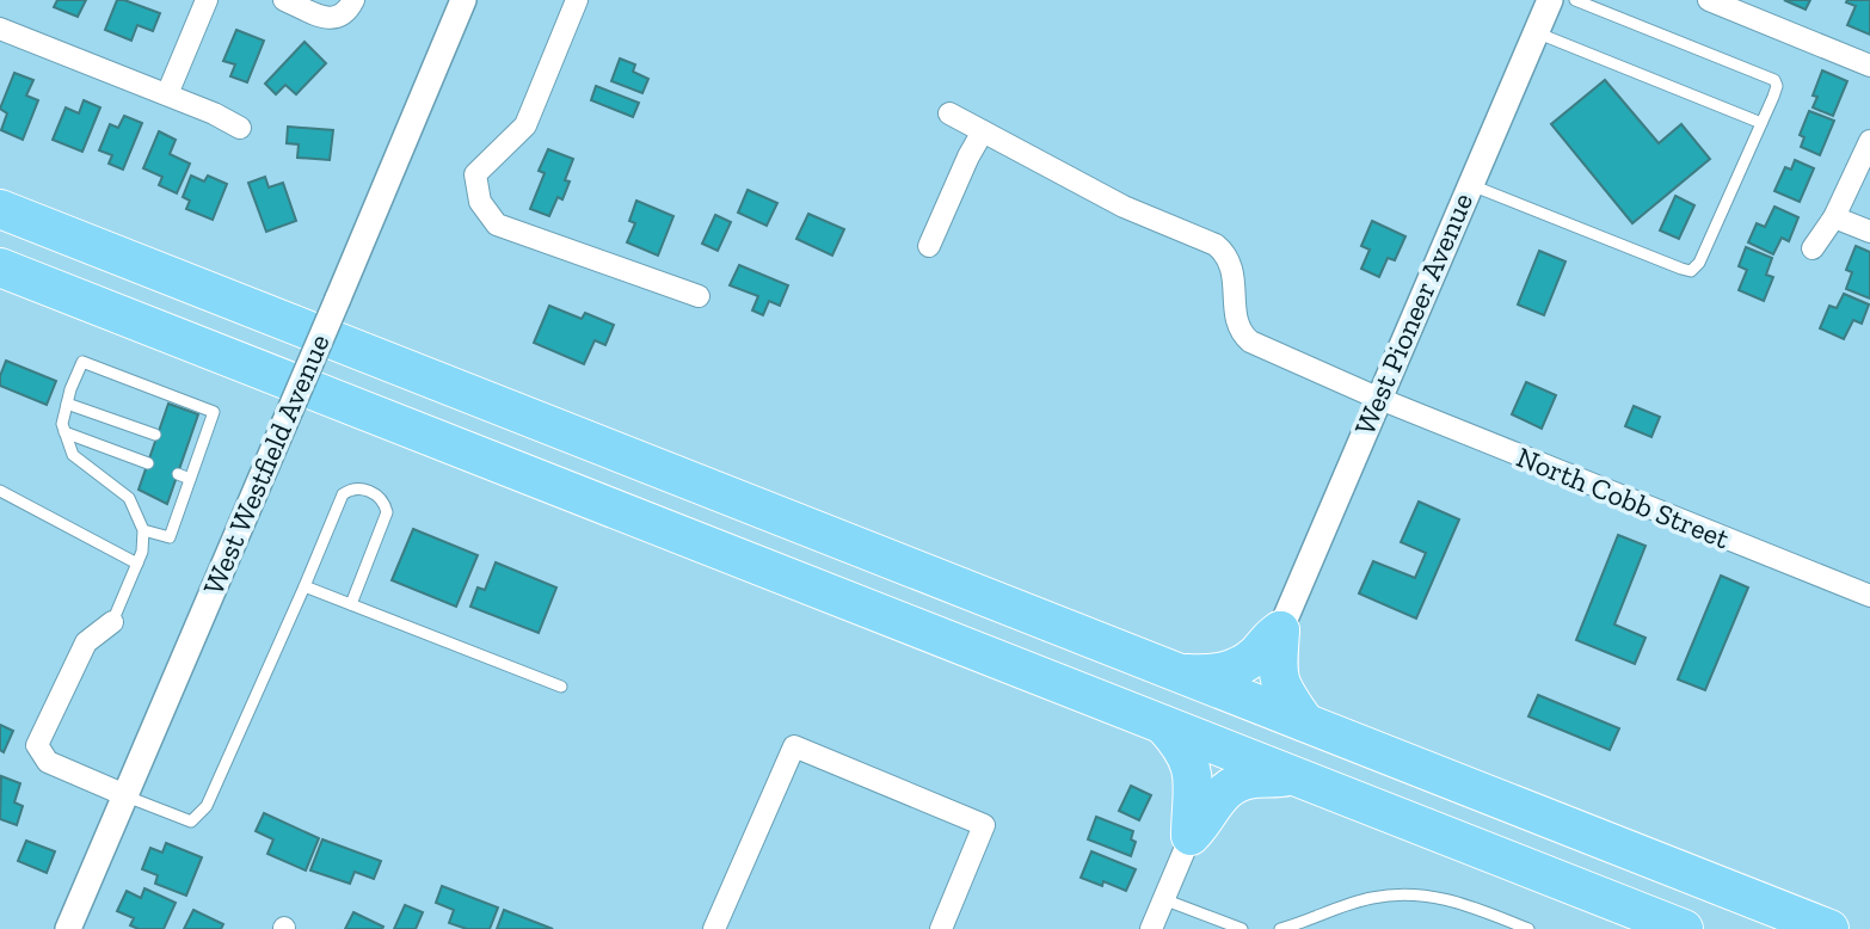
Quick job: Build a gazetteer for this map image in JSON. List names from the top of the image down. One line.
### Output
{"streets":{"street":["West Pioneer Avenue","West Westfield Avenue","North Cobb Street"]},"crossings":[["West Pioneer Avenue","North Cobb Street"]]}
